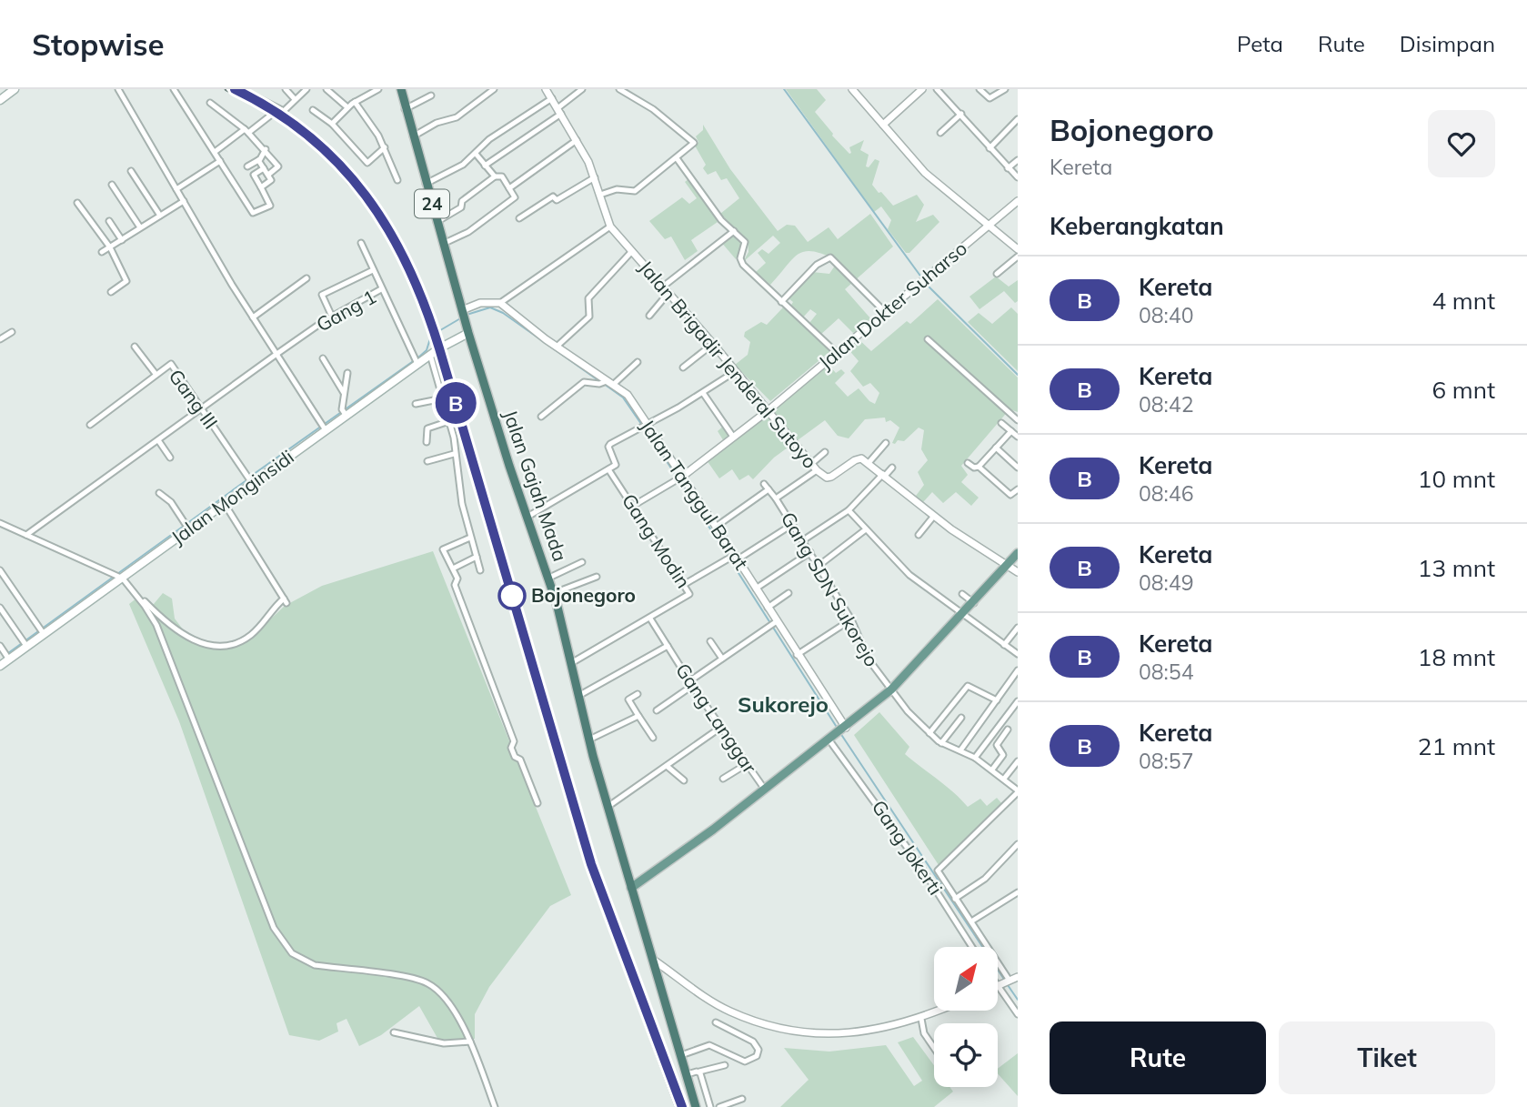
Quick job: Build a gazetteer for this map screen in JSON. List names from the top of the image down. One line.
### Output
{"streets":{"highway":["24","Jalan Gajah Mada"],"main road":["Jalan Monginsidi"],"street":["Jalan Dokter Suharso","Gang 1","Jalan Brigadir Jenderal Sutoyo","Gang III","Jalan Tanggul Barat","Gang Modin","Gang SDN Sukorejo","Gang Langgar","Gang Jokerti"]},"crossings":[["24","Jalan Gajah Mada"],["Jalan Dokter Suharso","Jalan Brigadir Jenderal Sutoyo"],["Jalan Dokter Suharso","Jalan Tanggul Barat"],["Gang 1","Gang III"],["Gang 1","Jalan Monginsidi"],["Jalan Brigadir Jenderal Sutoyo","Gang SDN Sukorejo"],["Gang III","Jalan Monginsidi"],["Jalan Gajah Mada","Jalan Monginsidi"],["Jalan Gajah Mada","Gang Modin"],["Gang Modin","Gang Langgar"]],"districts":["Sukorejo"],"places":["Bojonegoro"],"north":"top right","page":{"header":"Stopwise","nav":["Peta","Rute","Disimpan"],"on_map":"B","heading":[["Bojonegoro","Kereta"],"Keberangkatan"],"list":[{"mark":"B","name":"Kereta","note":"08:40","value":"4 mnt"},{"mark":"B","name":"Kereta","note":"08:42","value":"6 mnt"},{"mark":"B","name":"Kereta","note":"08:46","value":"10 mnt"},{"mark":"B","name":"Kereta","note":"08:49","value":"13 mnt"},{"mark":"B","name":"Kereta","note":"08:54","value":"18 mnt"},{"mark":"B","name":"Kereta","note":"08:57","value":"21 mnt"}],"buttons":["Rute","Tiket"]}}
